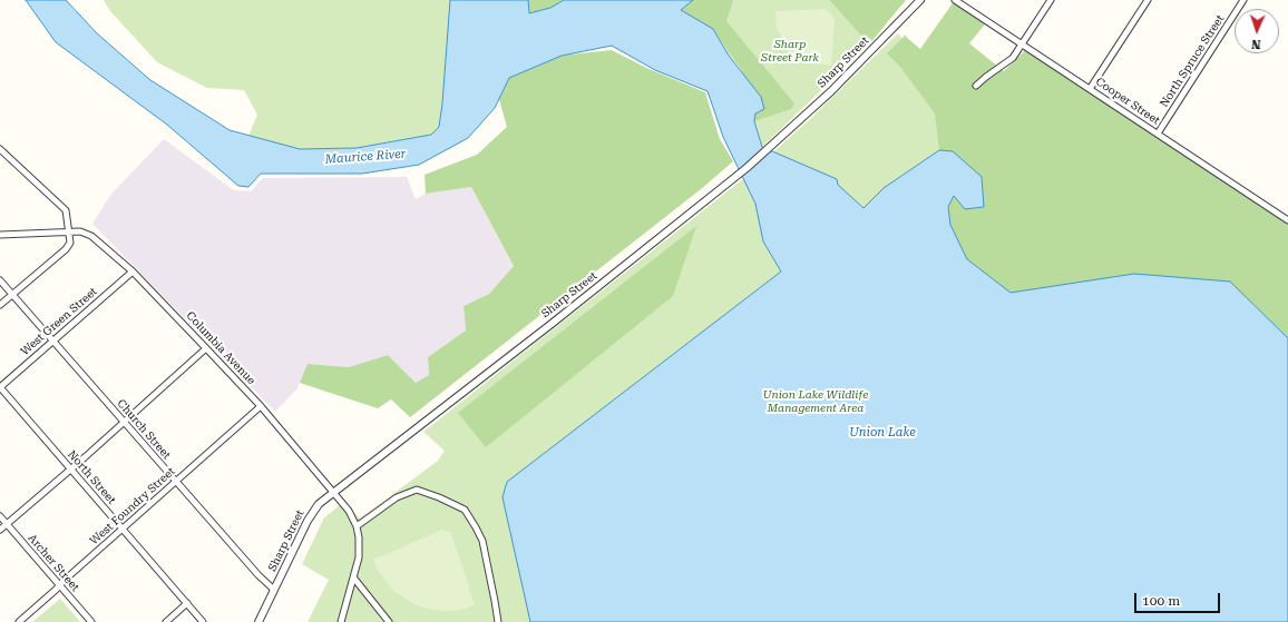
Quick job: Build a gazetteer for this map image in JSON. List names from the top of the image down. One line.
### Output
{"streets":{"street":["North Spruce Street","Sharp Street","Cooper Street","West Green Street","Columbia Avenue","Church Street","North Street","West Foundry Street","Archer Street"]},"crossings":[["North Spruce Street","Cooper Street"],["Sharp Street","Columbia Avenue"],["Sharp Street","Church Street"],["West Green Street","Columbia Avenue"],["West Green Street","Church Street"],["West Green Street","North Street"],["Columbia Avenue","West Foundry Street"],["Church Street","West Foundry Street"],["North Street","West Foundry Street"],["West Foundry Street","Archer Street"]],"water":["Maurice River","Union Lake"],"parks":["Sharp Street Park","Union Lake Wildlife Management Area"],"scale_bar":"100 m","north":"bottom"}
